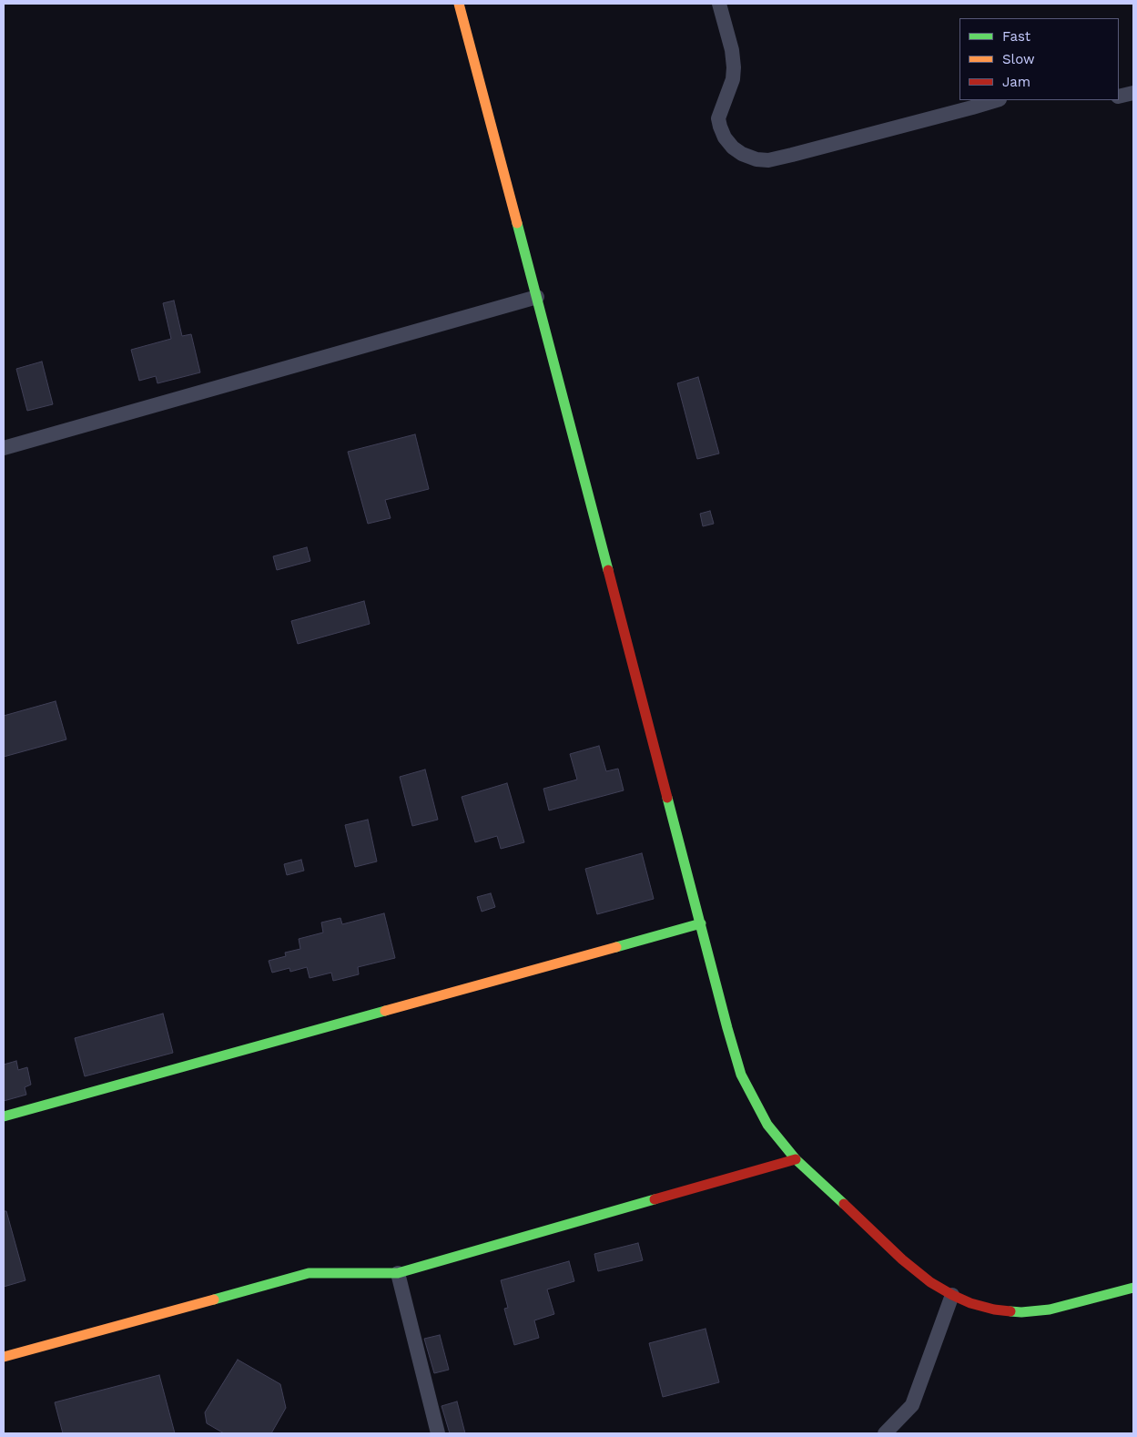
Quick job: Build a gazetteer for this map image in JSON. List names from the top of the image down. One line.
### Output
{"legend":["Fast","Slow","Jam"]}
